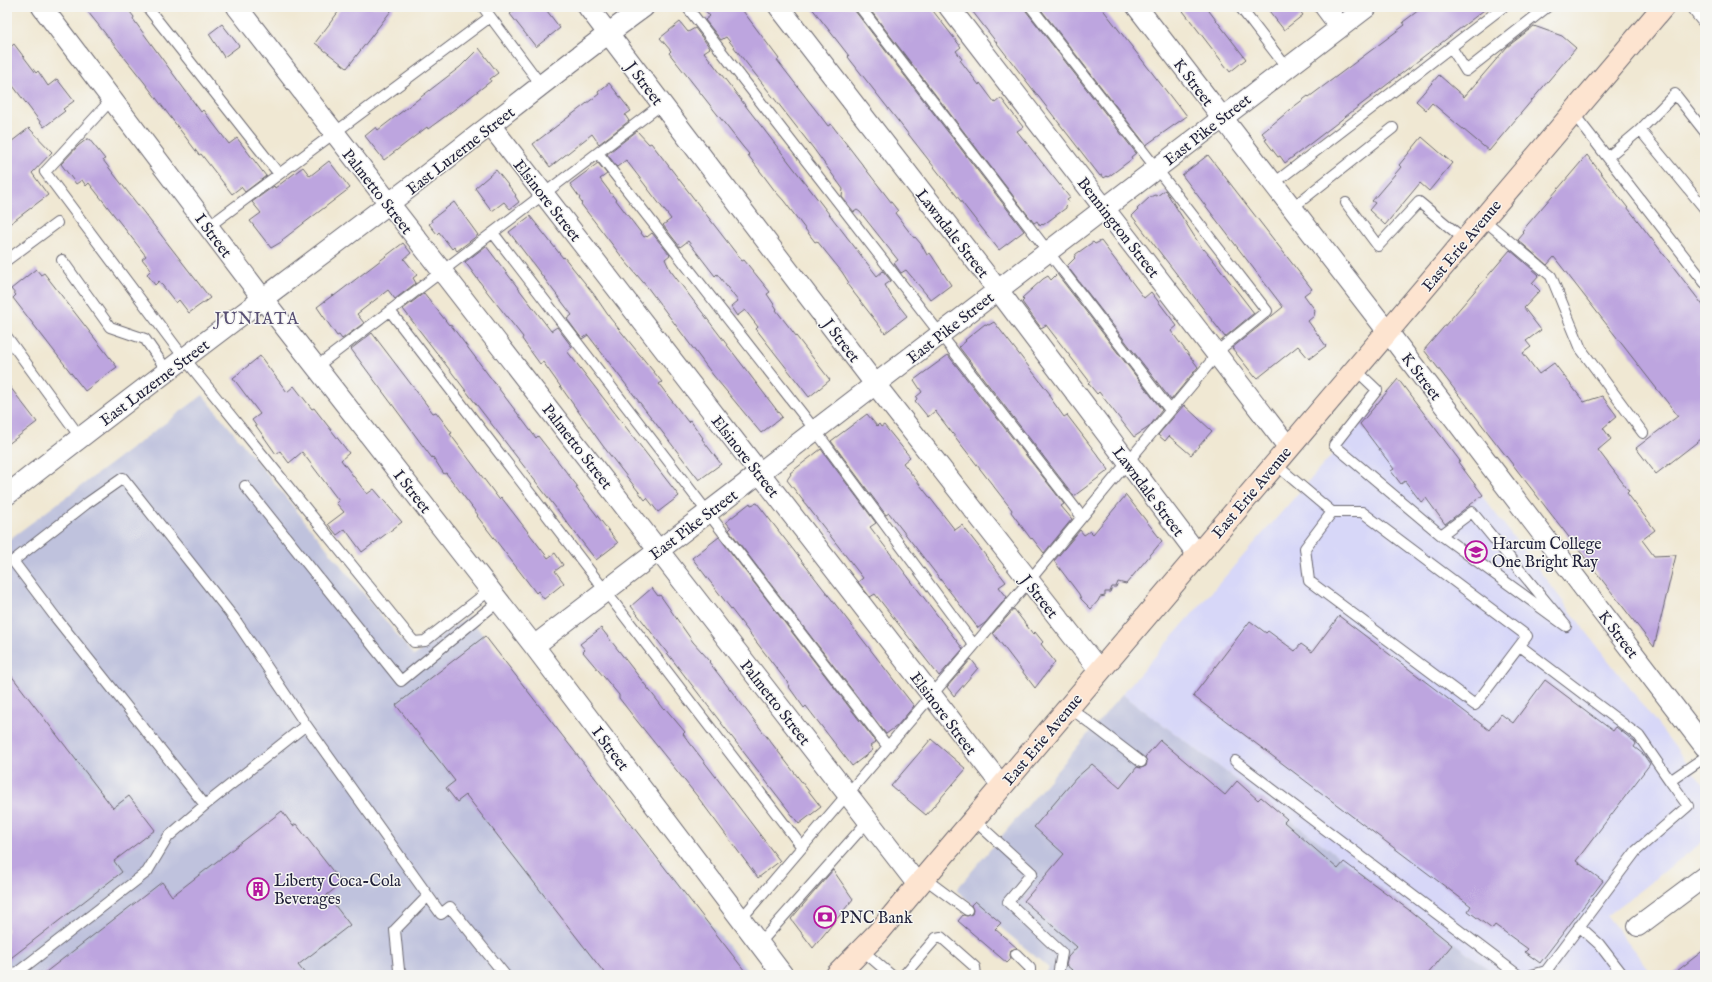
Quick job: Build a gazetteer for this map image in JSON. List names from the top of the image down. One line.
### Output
{"streets":{"main road":["East Erie Avenue"],"street":["K Street","J Street","East Pike Street","East Luzerne Street","Palmetto Street","Elsinore Street","Bennington Street","Lawndale Street","I Street"]},"crossings":[["K Street","East Pike Street"],["K Street","East Erie Avenue"],["J Street","East Pike Street"],["J Street","East Luzerne Street"],["J Street","East Erie Avenue"],["East Pike Street","Palmetto Street"],["East Pike Street","Elsinore Street"],["East Pike Street","Bennington Street"],["East Pike Street","Lawndale Street"],["East Pike Street","I Street"],["East Luzerne Street","Palmetto Street"],["East Luzerne Street","Elsinore Street"],["East Luzerne Street","I Street"],["Palmetto Street","East Erie Avenue"],["Elsinore Street","East Erie Avenue"],["Bennington Street","East Erie Avenue"],["Lawndale Street","East Erie Avenue"]],"districts":["JUNIATA"],"places":{"school or university":["Harcum College One Bright Ray"],"building":["Liberty Coca-Cola Beverages"],"bank":["PNC Bank"]}}
